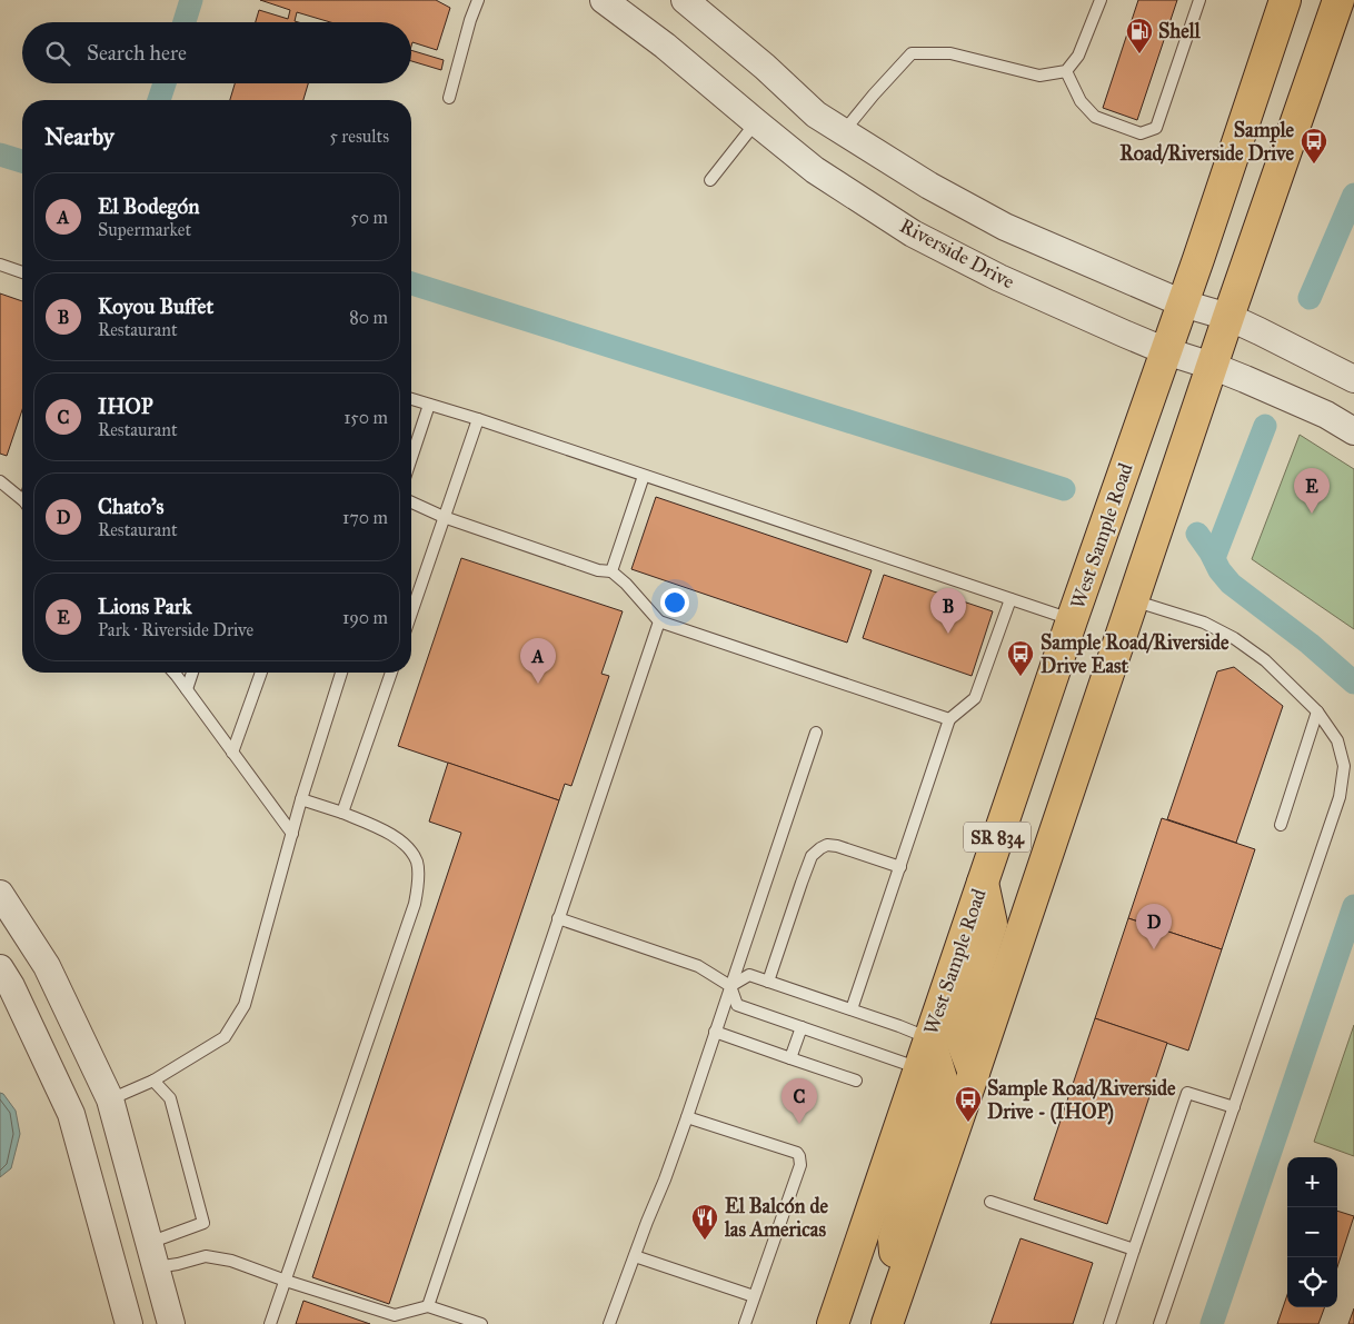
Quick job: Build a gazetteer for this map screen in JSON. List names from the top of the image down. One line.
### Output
{"streets":{"main road":["West Sample Road","SR 834"],"street":["Riverside Drive"]},"crossings":[["Riverside Drive","West Sample Road"],["Riverside Drive","SR 834"]],"places":{"fuel station":["Shell"],"bus stop":["Sample Road/Riverside Drive","Sample Road/Riverside Drive East","Sample Road/Riverside Drive - (IHOP)"],"restaurant":["El Balcón de las Americas"]},"page":{"search":"Search here","heading":["Nearby","5 results"],"list":[{"mark":"A","name":"El Bodegón","note":"Supermarket","value":"50 m"},{"mark":"B","name":"Koyou Buffet","note":"Restaurant","value":"80 m"},{"mark":"C","name":"IHOP","note":"Restaurant","value":"150 m"},{"mark":"D","name":"Chato's","note":"Restaurant","value":"170 m"},{"mark":"E","name":"Lions Park","note":"Park · Riverside Drive","value":"190 m"}],"pins":["E","B","A","D","C"],"map_buttons":["+","−"]}}
